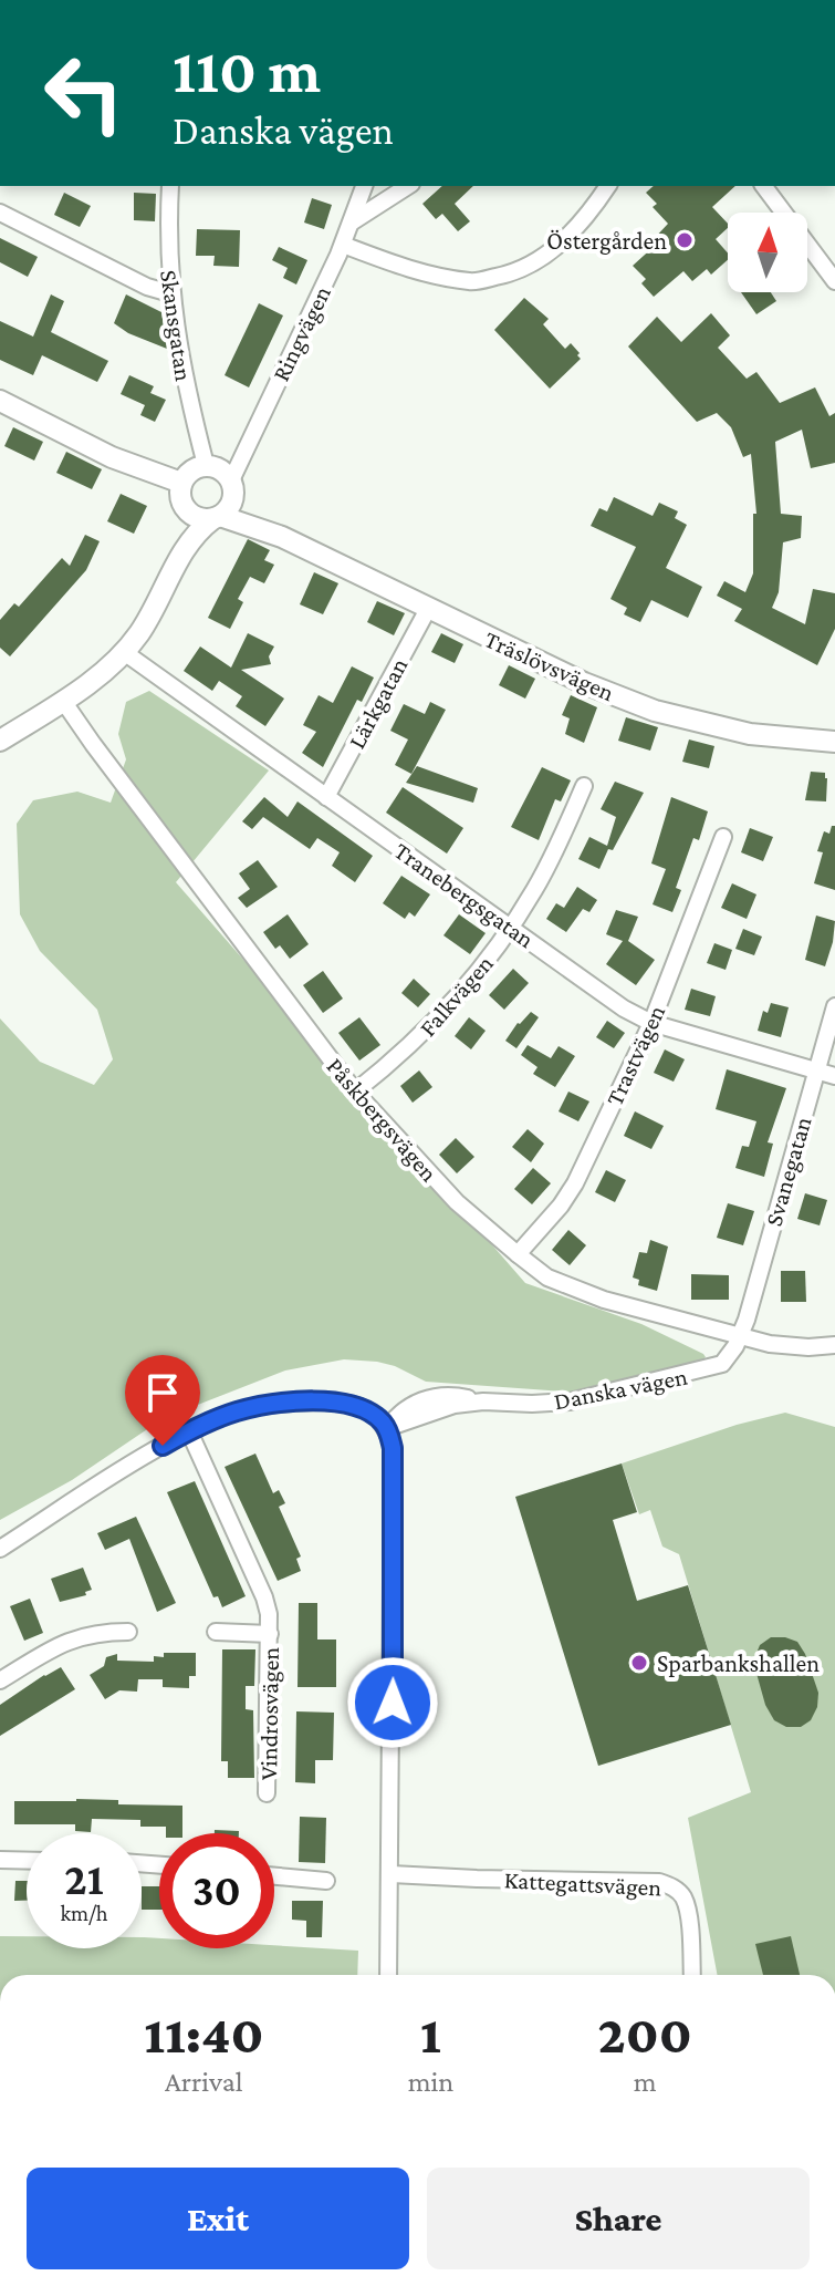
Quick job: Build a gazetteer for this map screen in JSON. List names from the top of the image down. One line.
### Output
{"streets":{"street":["Skansgatan","Ringvägen","Träslövsvägen","Lärkgatan","Tranebergsgatan","Falkvägen","Trastvägen","Påskbergsvägen","Svanegatan","Danska vägen","Vindrosvägen","Kattegattsvägen"]},"crossings":[["Skansgatan","Ringvägen"],["Skansgatan","Träslövsvägen"],["Ringvägen","Träslövsvägen"],["Träslövsvägen","Lärkgatan"],["Lärkgatan","Tranebergsgatan"],["Tranebergsgatan","Falkvägen"],["Tranebergsgatan","Trastvägen"],["Tranebergsgatan","Svanegatan"],["Falkvägen","Påskbergsvägen"],["Trastvägen","Påskbergsvägen"],["Påskbergsvägen","Svanegatan"],["Påskbergsvägen","Danska vägen"],["Svanegatan","Danska vägen"]],"places":["Östergården","Sparbankshallen"],"north":"top","page":{"turn":["110 m","Danska vägen"],"speed":"21 km/h","limit":"30","eta":["11:40","Arrival","1","min","200","m"],"buttons":["Exit","Share"]}}
